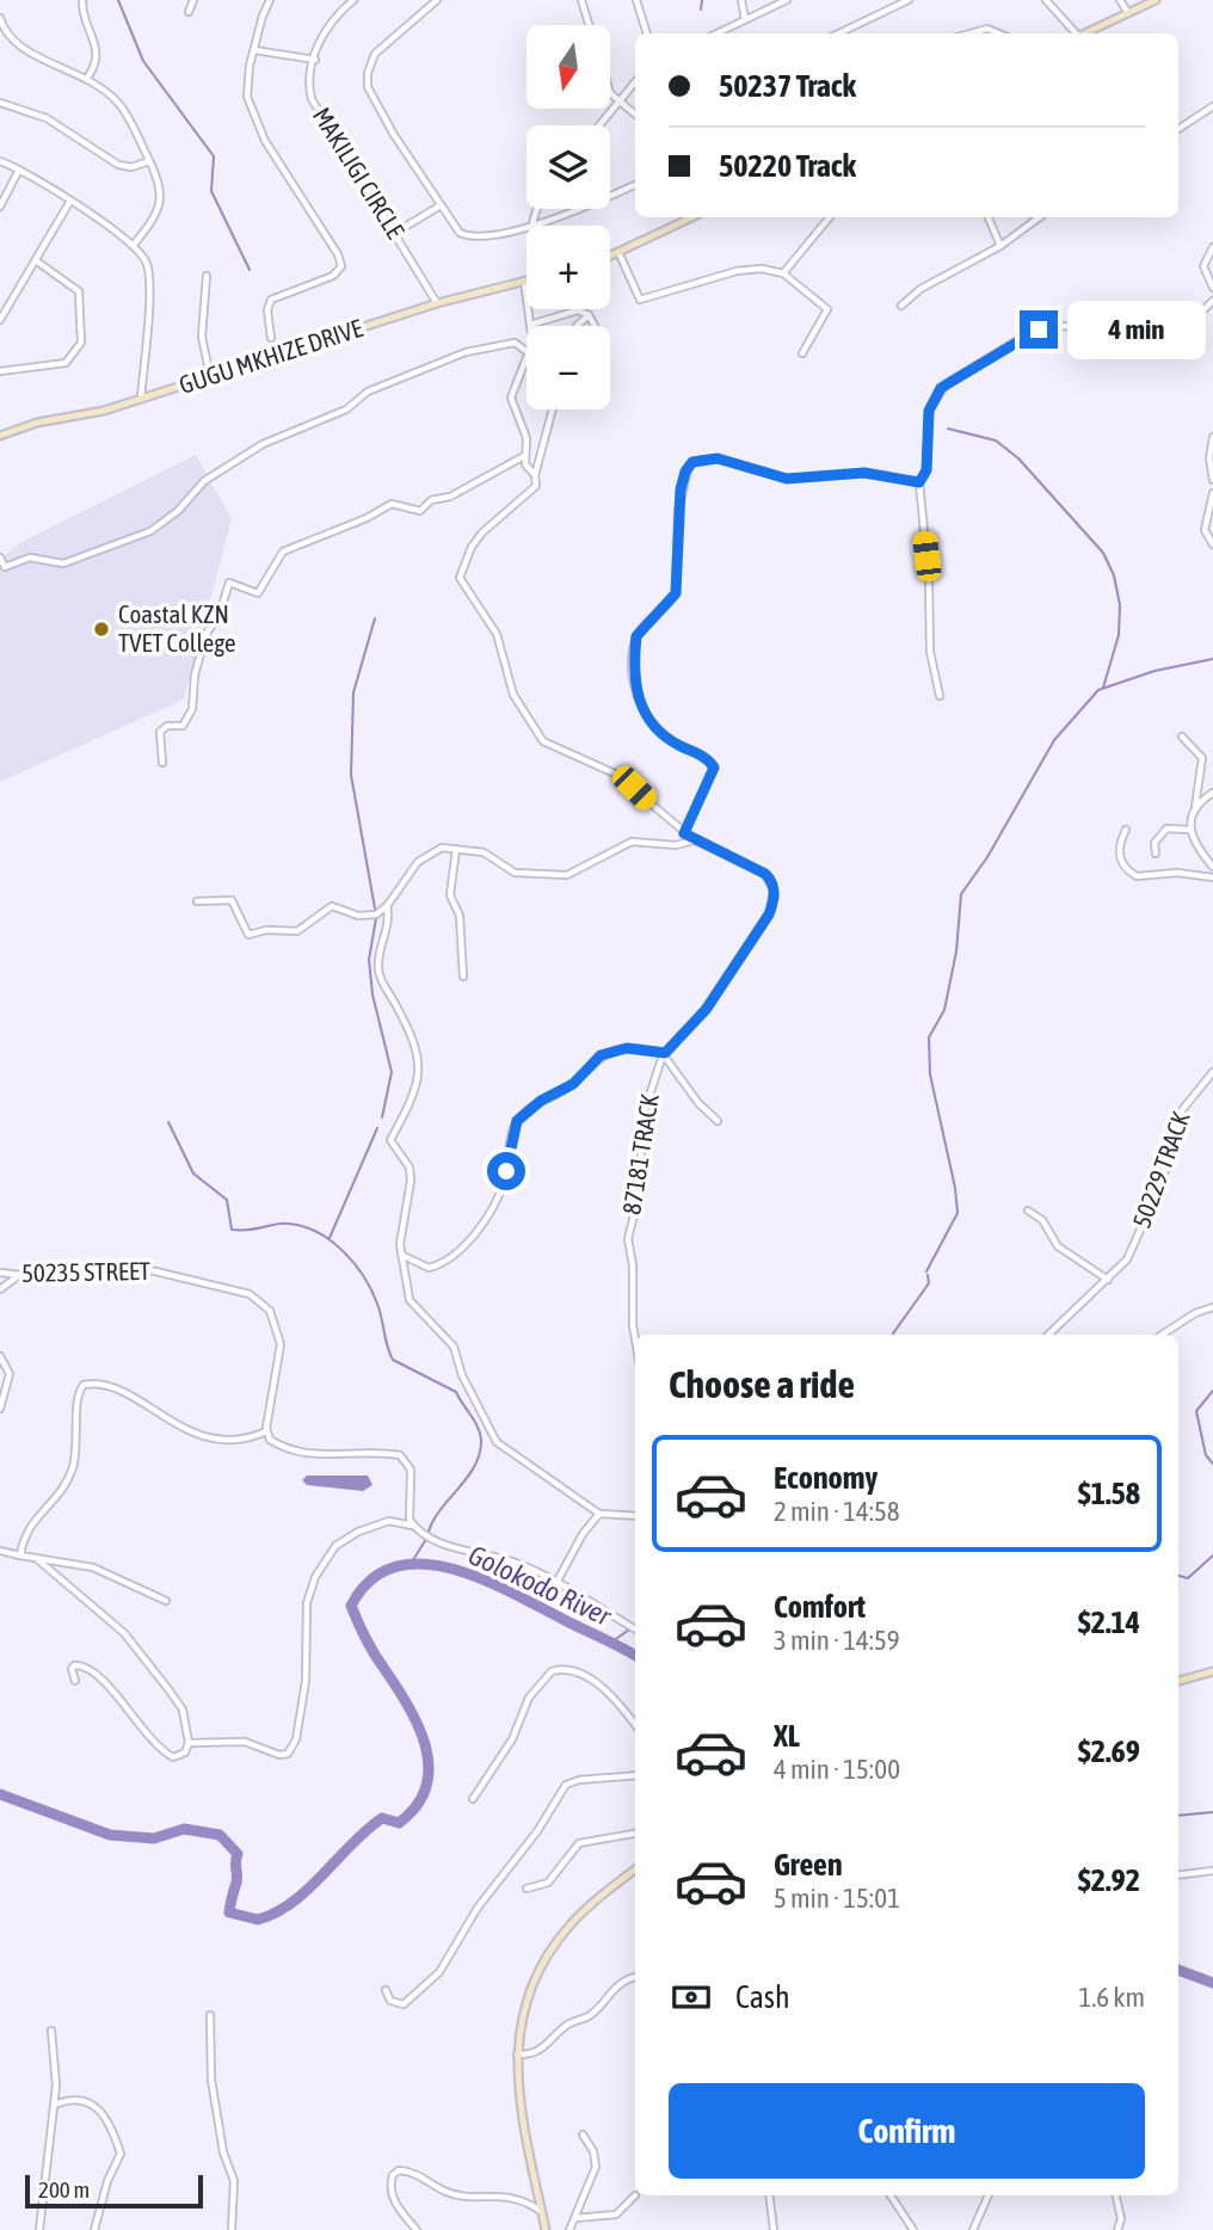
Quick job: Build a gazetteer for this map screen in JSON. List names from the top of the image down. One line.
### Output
{"streets":{"street":["MAKILIGI CIRCLE","GUGU MKHIZE DRIVE","87181 TRACK","50229 TRACK","50235 STREET"]},"crossings":[["MAKILIGI CIRCLE","GUGU MKHIZE DRIVE"]],"water":["Golokodo River"],"places":["Coastal KZN TVET College"],"scale_bar":"200 m","north":"bottom","page":{"map_buttons":["+","−"],"banner":["50237 Track","50220 Track"],"bubble":"4 min","heading":"Choose a ride","list":[{"name":"Economy","note":"2 min · 14:58","value":"$1.58"},{"name":"Comfort","note":"3 min · 14:59","value":"$2.14"},{"name":"XL","note":"4 min · 15:00","value":"$2.69"},{"name":"Green","note":"5 min · 15:01","value":"$2.92"}],"pay":["Cash","1.6 km"],"buttons":"Confirm","scale":"200 m"}}
